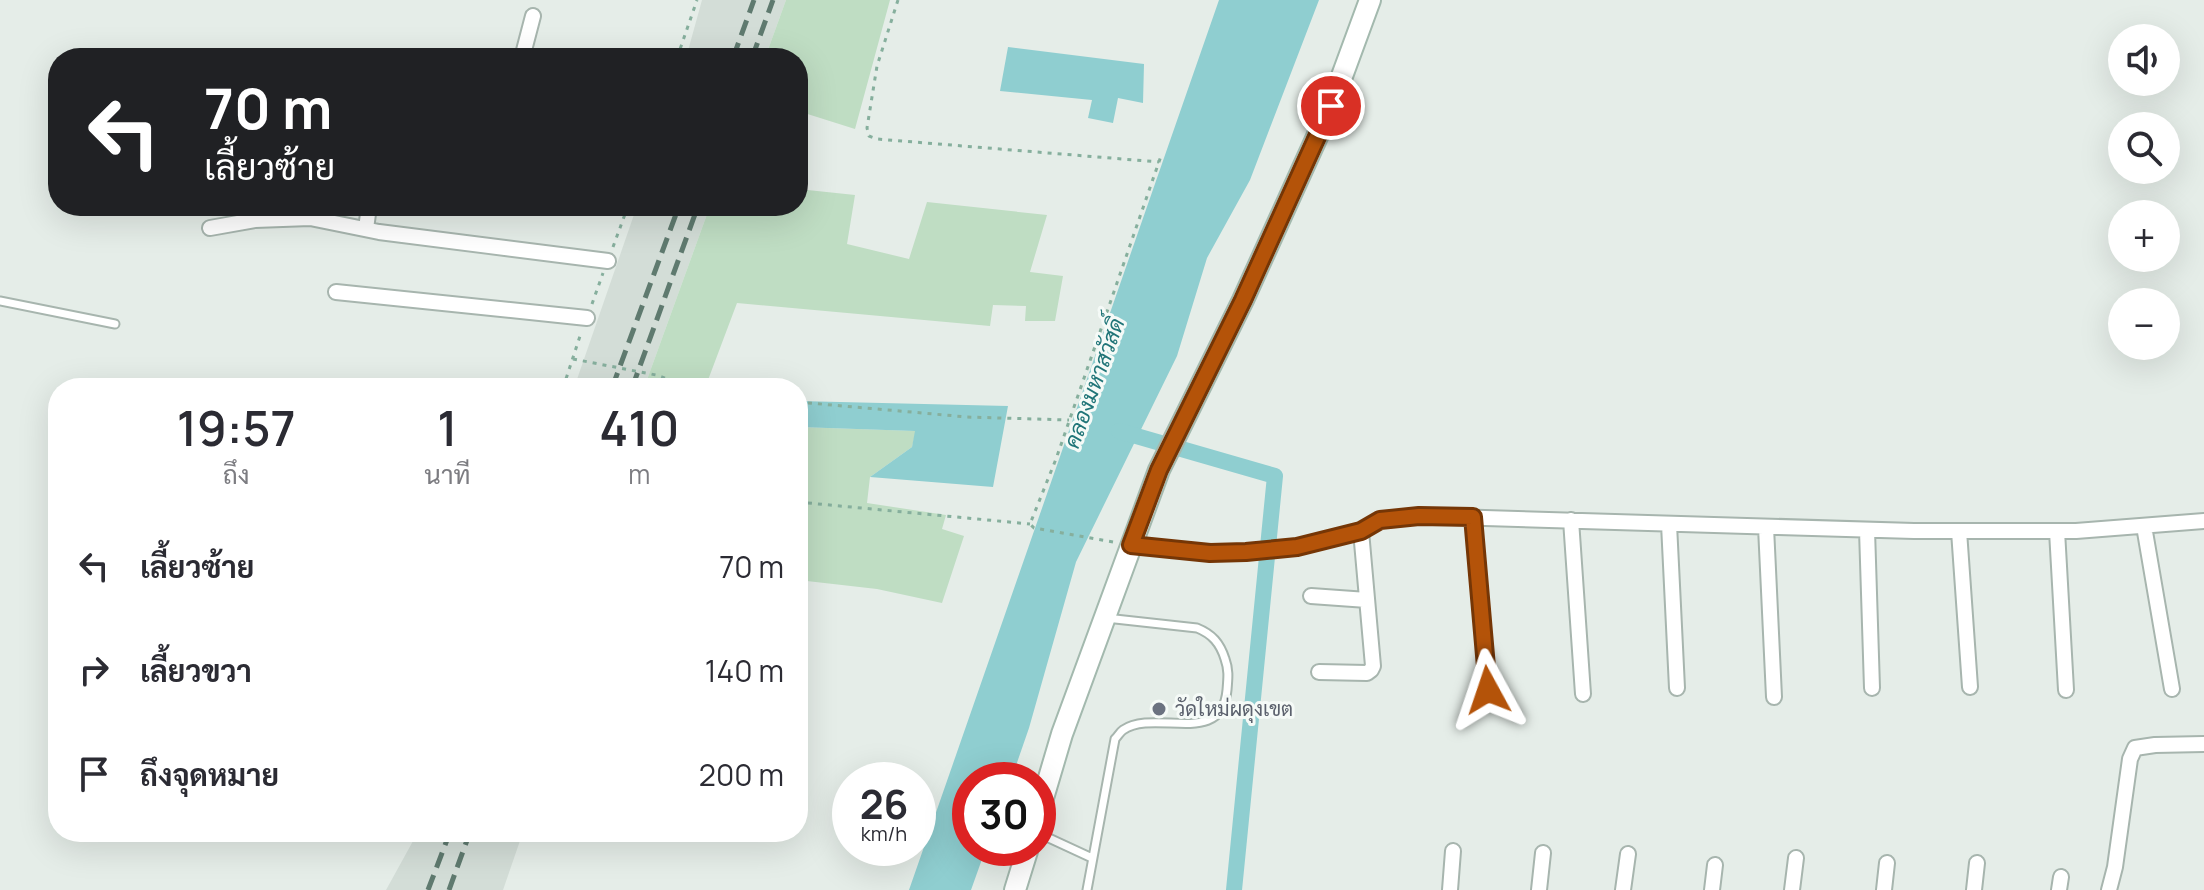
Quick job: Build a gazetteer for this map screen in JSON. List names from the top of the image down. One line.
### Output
{"water":["คลองมหาสวัสดิ์"],"places":["วัดใหม่ผดุงเขต"],"page":{"map_buttons":["+","−"],"turn":["70 m","เลี้ยวซ้าย"],"eta":["19:57","ถึง","1","นาที","410","m"],"list":[{"name":"เลี้ยวซ้าย","value":"70 m"},{"name":"เลี้ยวขวา","value":"140 m"},{"name":"ถึงจุดหมาย","value":"200 m"}],"speed":"26 km/h","limit":"30"}}
